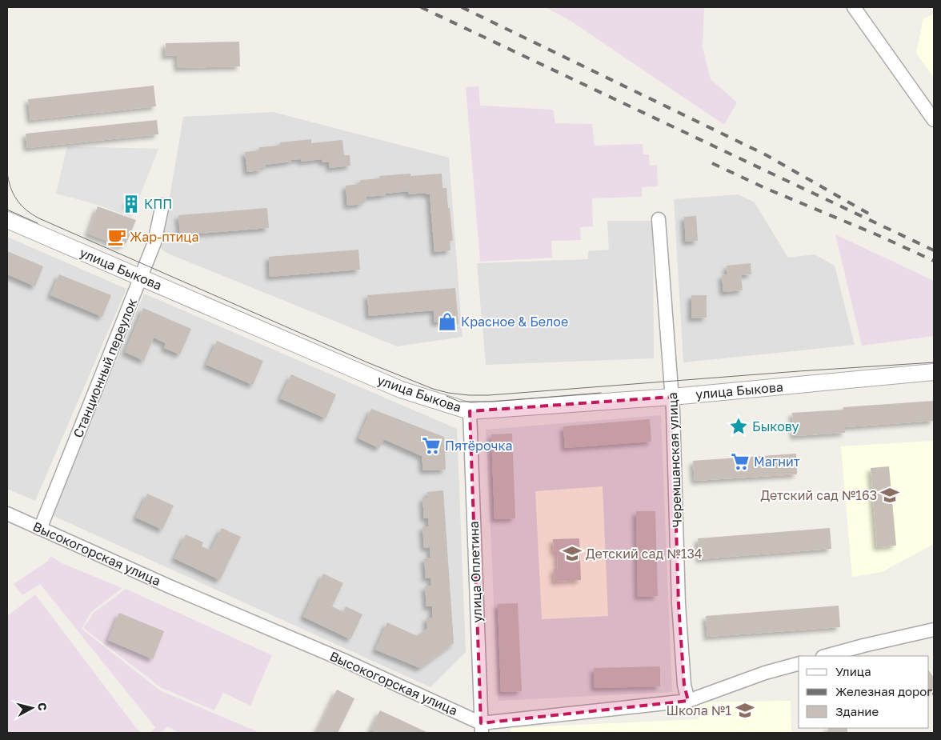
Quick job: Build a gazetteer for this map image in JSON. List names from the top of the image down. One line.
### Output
{"streets":{"street":["улица Быкова","Станционный переулок","Черемшанская улица","Высокогорская улица","улица Оплетина"]},"crossings":[["улица Быкова","Станционный переулок"],["улица Быкова","Черемшанская улица"],["улица Быкова","улица Оплетина"],["Станционный переулок","Высокогорская улица"],["Высокогорская улица","улица Оплетина"]],"places":{"building":["КПП"],"cafe":["Жар-птица"],"shop":["Красное & Белое"],"place":["Быкову"],"supermarket":["Пятёрочка","Магнит"],"school or university":["Детский сад №163","Детский сад №134","Школа №1"]},"legend":["Улица","Железная дорога","Здание"],"north":"right"}
